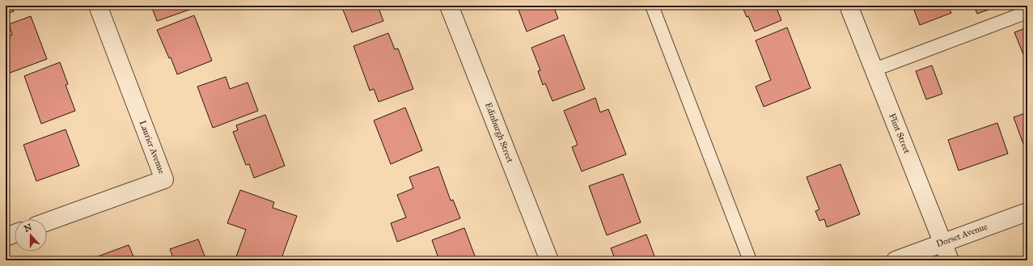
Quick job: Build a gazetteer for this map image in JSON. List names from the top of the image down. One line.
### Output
{"streets":{"street":["Edinburgh Street","Flint Street","Laurier Avenue","Dorset Avenue"]},"crossings":[["Flint Street","Dorset Avenue"]],"north":"top"}
